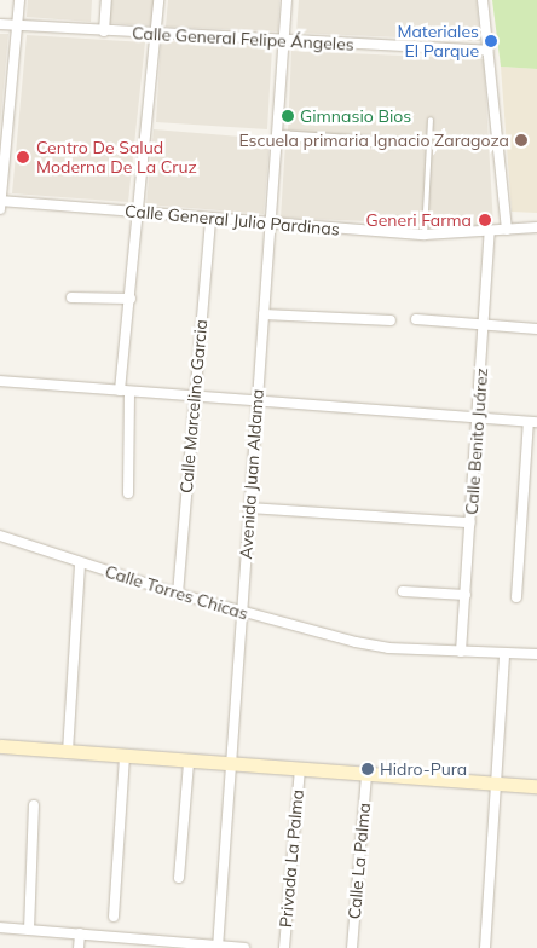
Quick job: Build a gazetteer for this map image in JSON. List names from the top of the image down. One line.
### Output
{"streets":{"street":["Calle General Felipe Ángeles","Calle General Julio Pardinas","Calle Marcelino Garcia","Calle Benito Juárez","Avenida Juan Aldama","Calle Torres Chicas","Privada La Palma","Calle La Palma"]},"crossings":[["Calle General Felipe Ángeles","Avenida Juan Aldama"],["Calle General Julio Pardinas","Calle Marcelino Garcia"],["Calle General Julio Pardinas","Calle Benito Juárez"],["Calle General Julio Pardinas","Avenida Juan Aldama"],["Calle Marcelino Garcia","Calle Torres Chicas"],["Calle Benito Juárez","Calle Torres Chicas"],["Avenida Juan Aldama","Calle Torres Chicas"]],"places":["Materiales El Parque","Gimnasio Bios","Escuela primaria Ignacio Zaragoza","Centro De Salud Moderna De La Cruz","Generi Farma","Hidro-Pura"]}
